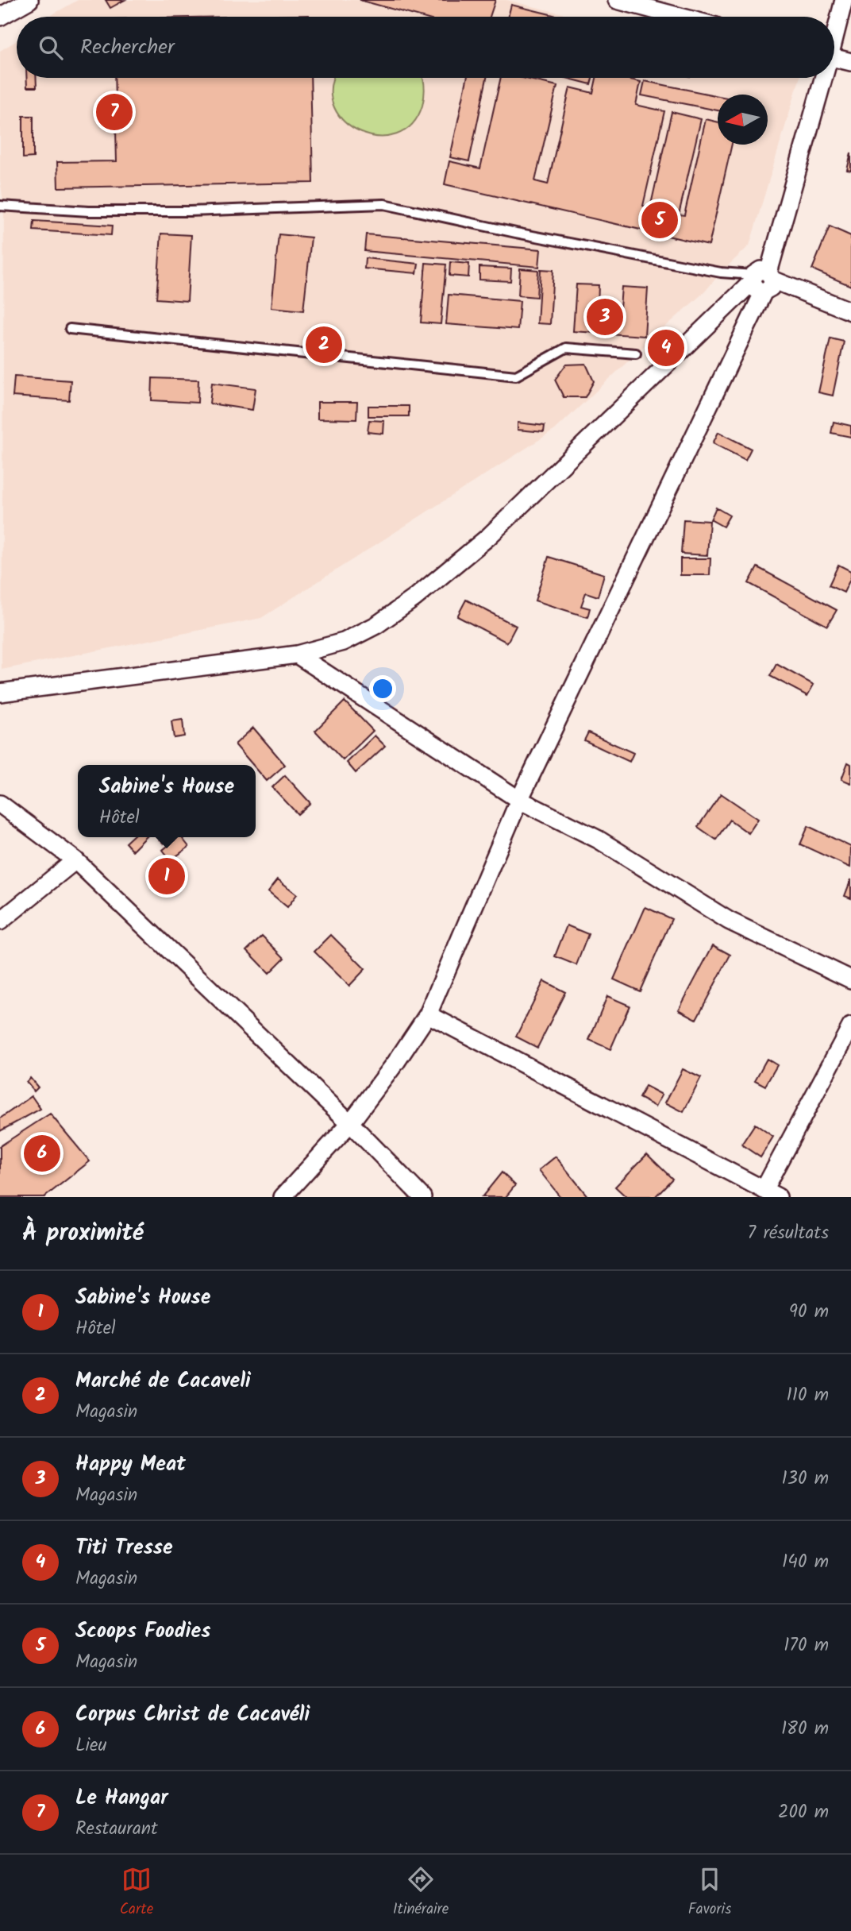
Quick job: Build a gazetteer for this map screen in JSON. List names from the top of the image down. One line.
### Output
{"north":"left","page":{"search":"Rechercher","pins":["7","5","3","2","4","1","6"],"popup":["Sabine's House","Hôtel"],"heading":["À proximité","7 résultats"],"list":[{"mark":"1","name":"Sabine's House","note":"Hôtel","value":"90 m"},{"mark":"2","name":"Marché de Cacaveli","note":"Magasin","value":"110 m"},{"mark":"3","name":"Happy Meat","note":"Magasin","value":"130 m"},{"mark":"4","name":"Titi Tresse","note":"Magasin","value":"140 m"},{"mark":"5","name":"Scoops Foodies","note":"Magasin","value":"170 m"},{"mark":"6","name":"Corpus Christ de Cacavéli","note":"Lieu","value":"180 m"},{"mark":"7","name":"Le Hangar","note":"Restaurant","value":"200 m"}],"nav":["Carte","Itinéraire","Favoris"]}}
